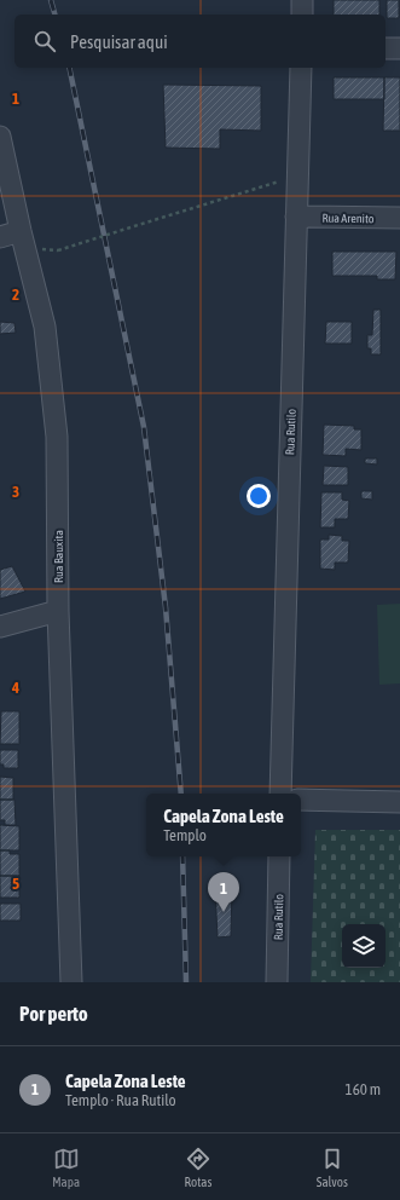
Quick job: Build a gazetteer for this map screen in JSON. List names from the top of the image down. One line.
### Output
{"streets":{"street":["Rua Arenito","Rua Rutilo","Rua Bauxita"]},"crossings":[["Rua Arenito","Rua Rutilo"]],"page":{"search":"Pesquisar aqui","popup":["Capela Zona Leste","Templo"],"pins":"1","heading":"Por perto","list":[{"mark":"1","name":"Capela Zona Leste","note":"Templo · Rua Rutilo","value":"160 m"}],"nav":["Mapa","Rotas","Salvos"]},"grid":{"rows":["1","2","3","4","5"]}}
